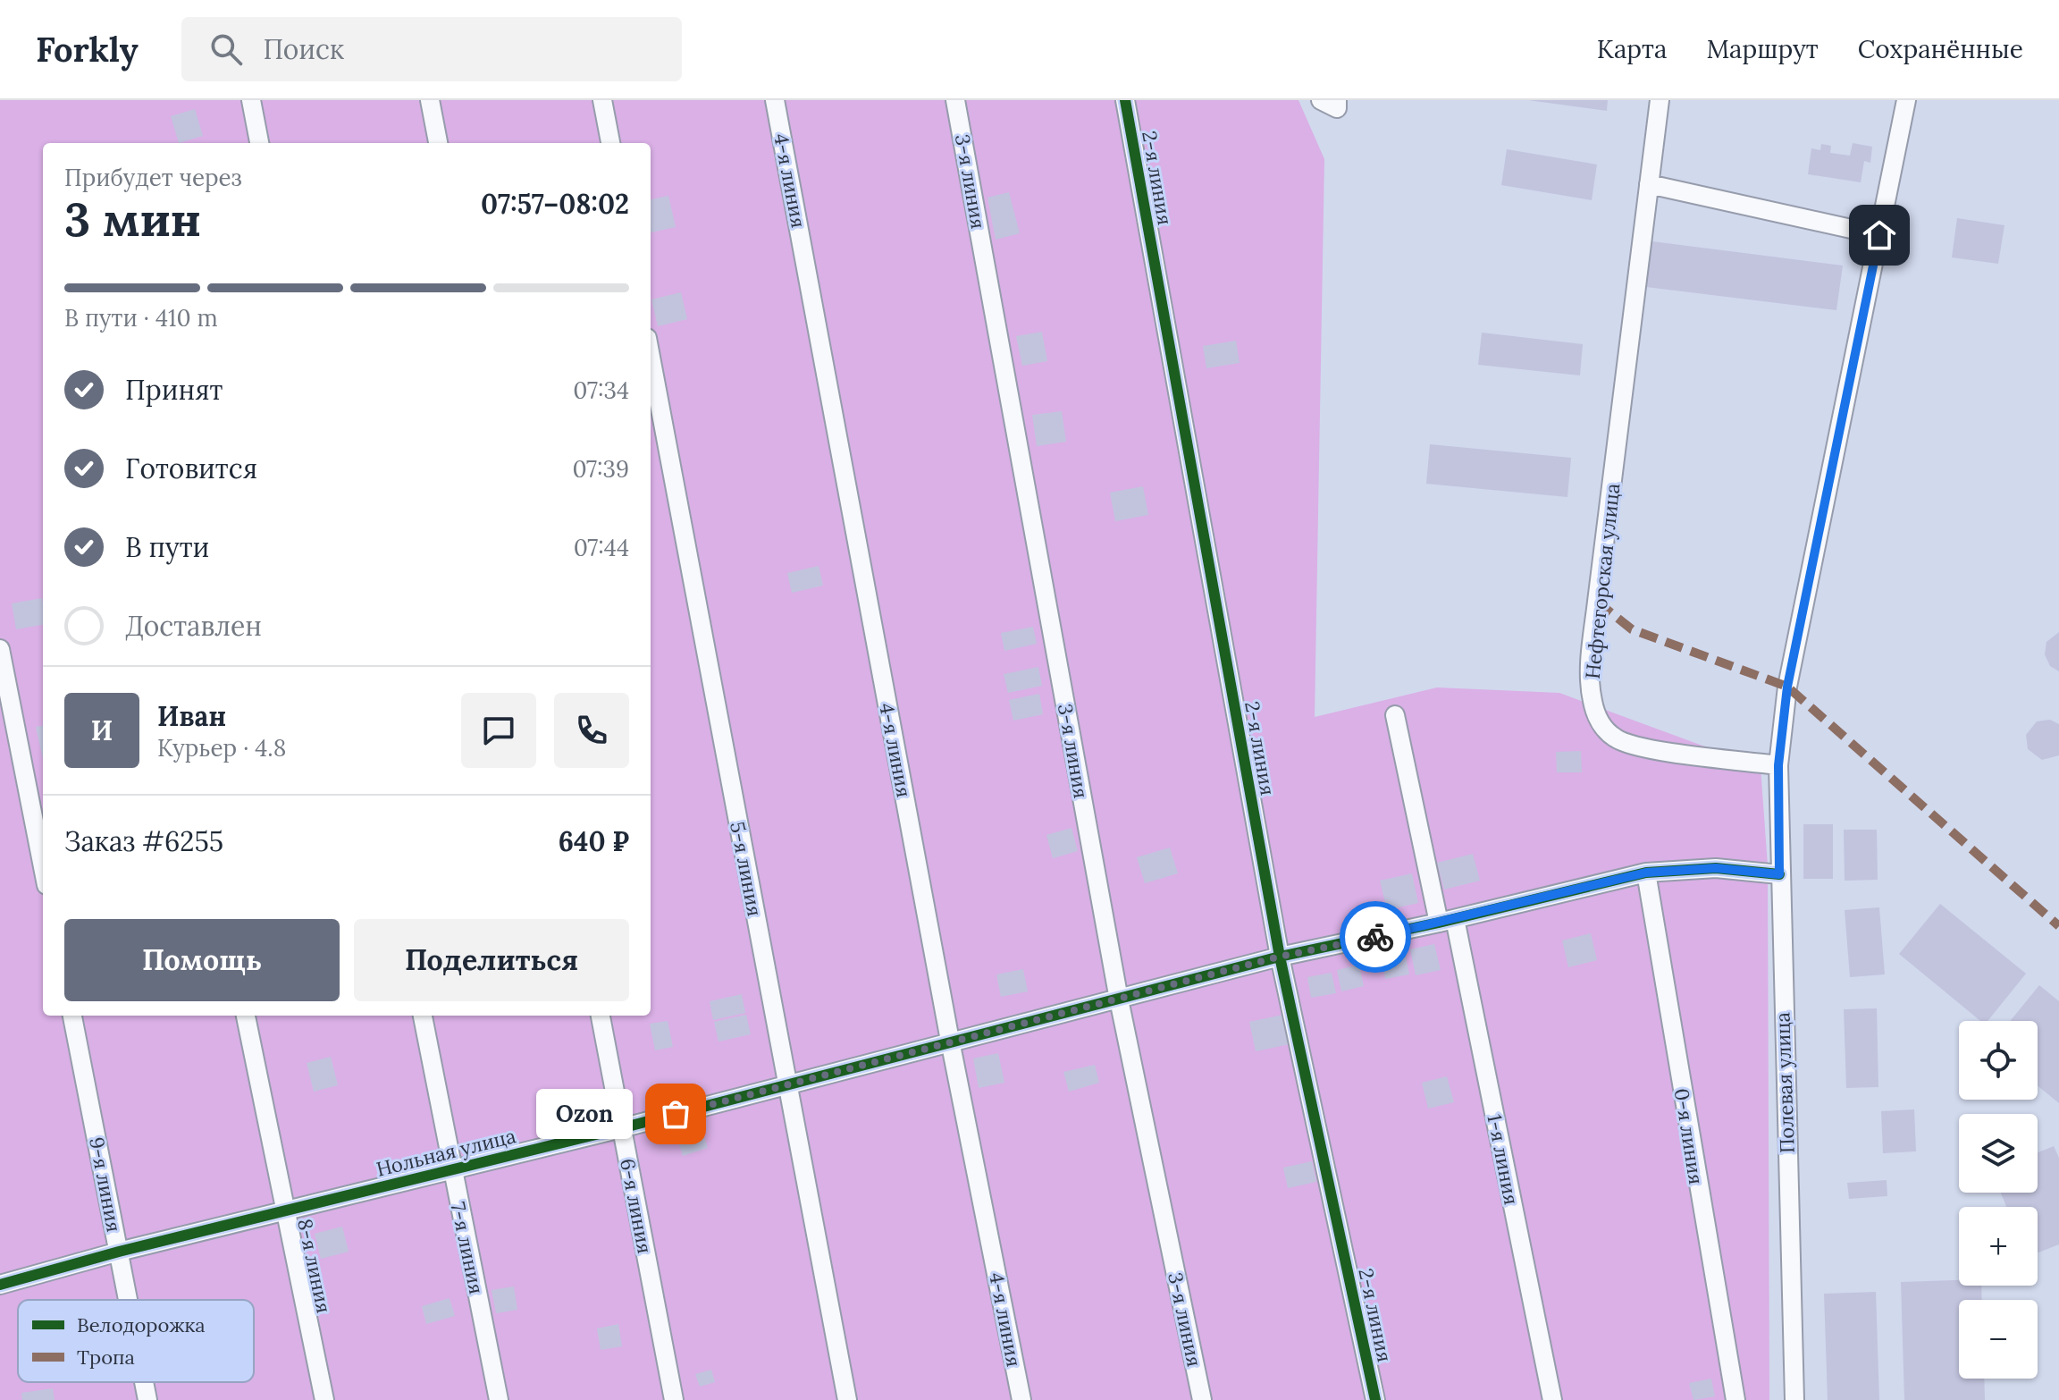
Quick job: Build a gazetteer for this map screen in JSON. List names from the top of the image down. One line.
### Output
{"streets":{"street":["2-я линия","4-я линия","3-я линия","Нефтегорская улица","5-я линия","Полевая улица","0-я линия","Нольная улица","1-я линия","9-я линия","6-я линия","7-я линия","8-я линия"]},"crossings":[["2-я линия","Нольная улица"],["4-я линия","Нольная улица"],["3-я линия","Нольная улица"],["Нефтегорская улица","Полевая улица"],["5-я линия","Нольная улица"],["Полевая улица","Нольная улица"],["0-я линия","Нольная улица"],["Нольная улица","1-я линия"],["Нольная улица","9-я линия"],["Нольная улица","6-я линия"],["Нольная улица","7-я линия"],["Нольная улица","8-я линия"]],"places":["Ozon"],"legend":["Велодорожка","Тропа"],"page":{"header":"Forkly","search":"Поиск","nav":["Карта","Маршрут","Сохранённые"],"heading":["3 мин","Прибудет через","07:57–08:02"],"panel":["Иван","Курьер · 4.8","Заказ #6255","640 ₽"],"bar":"В пути · 410 m","list":[["Принят","07:34"],["Готовится","07:39"],["В пути","07:44"],"Доставлен"],"round":"И","buttons":["Помощь","Поделиться"],"map_buttons":["+","−"],"bubble":"Ozon"}}
